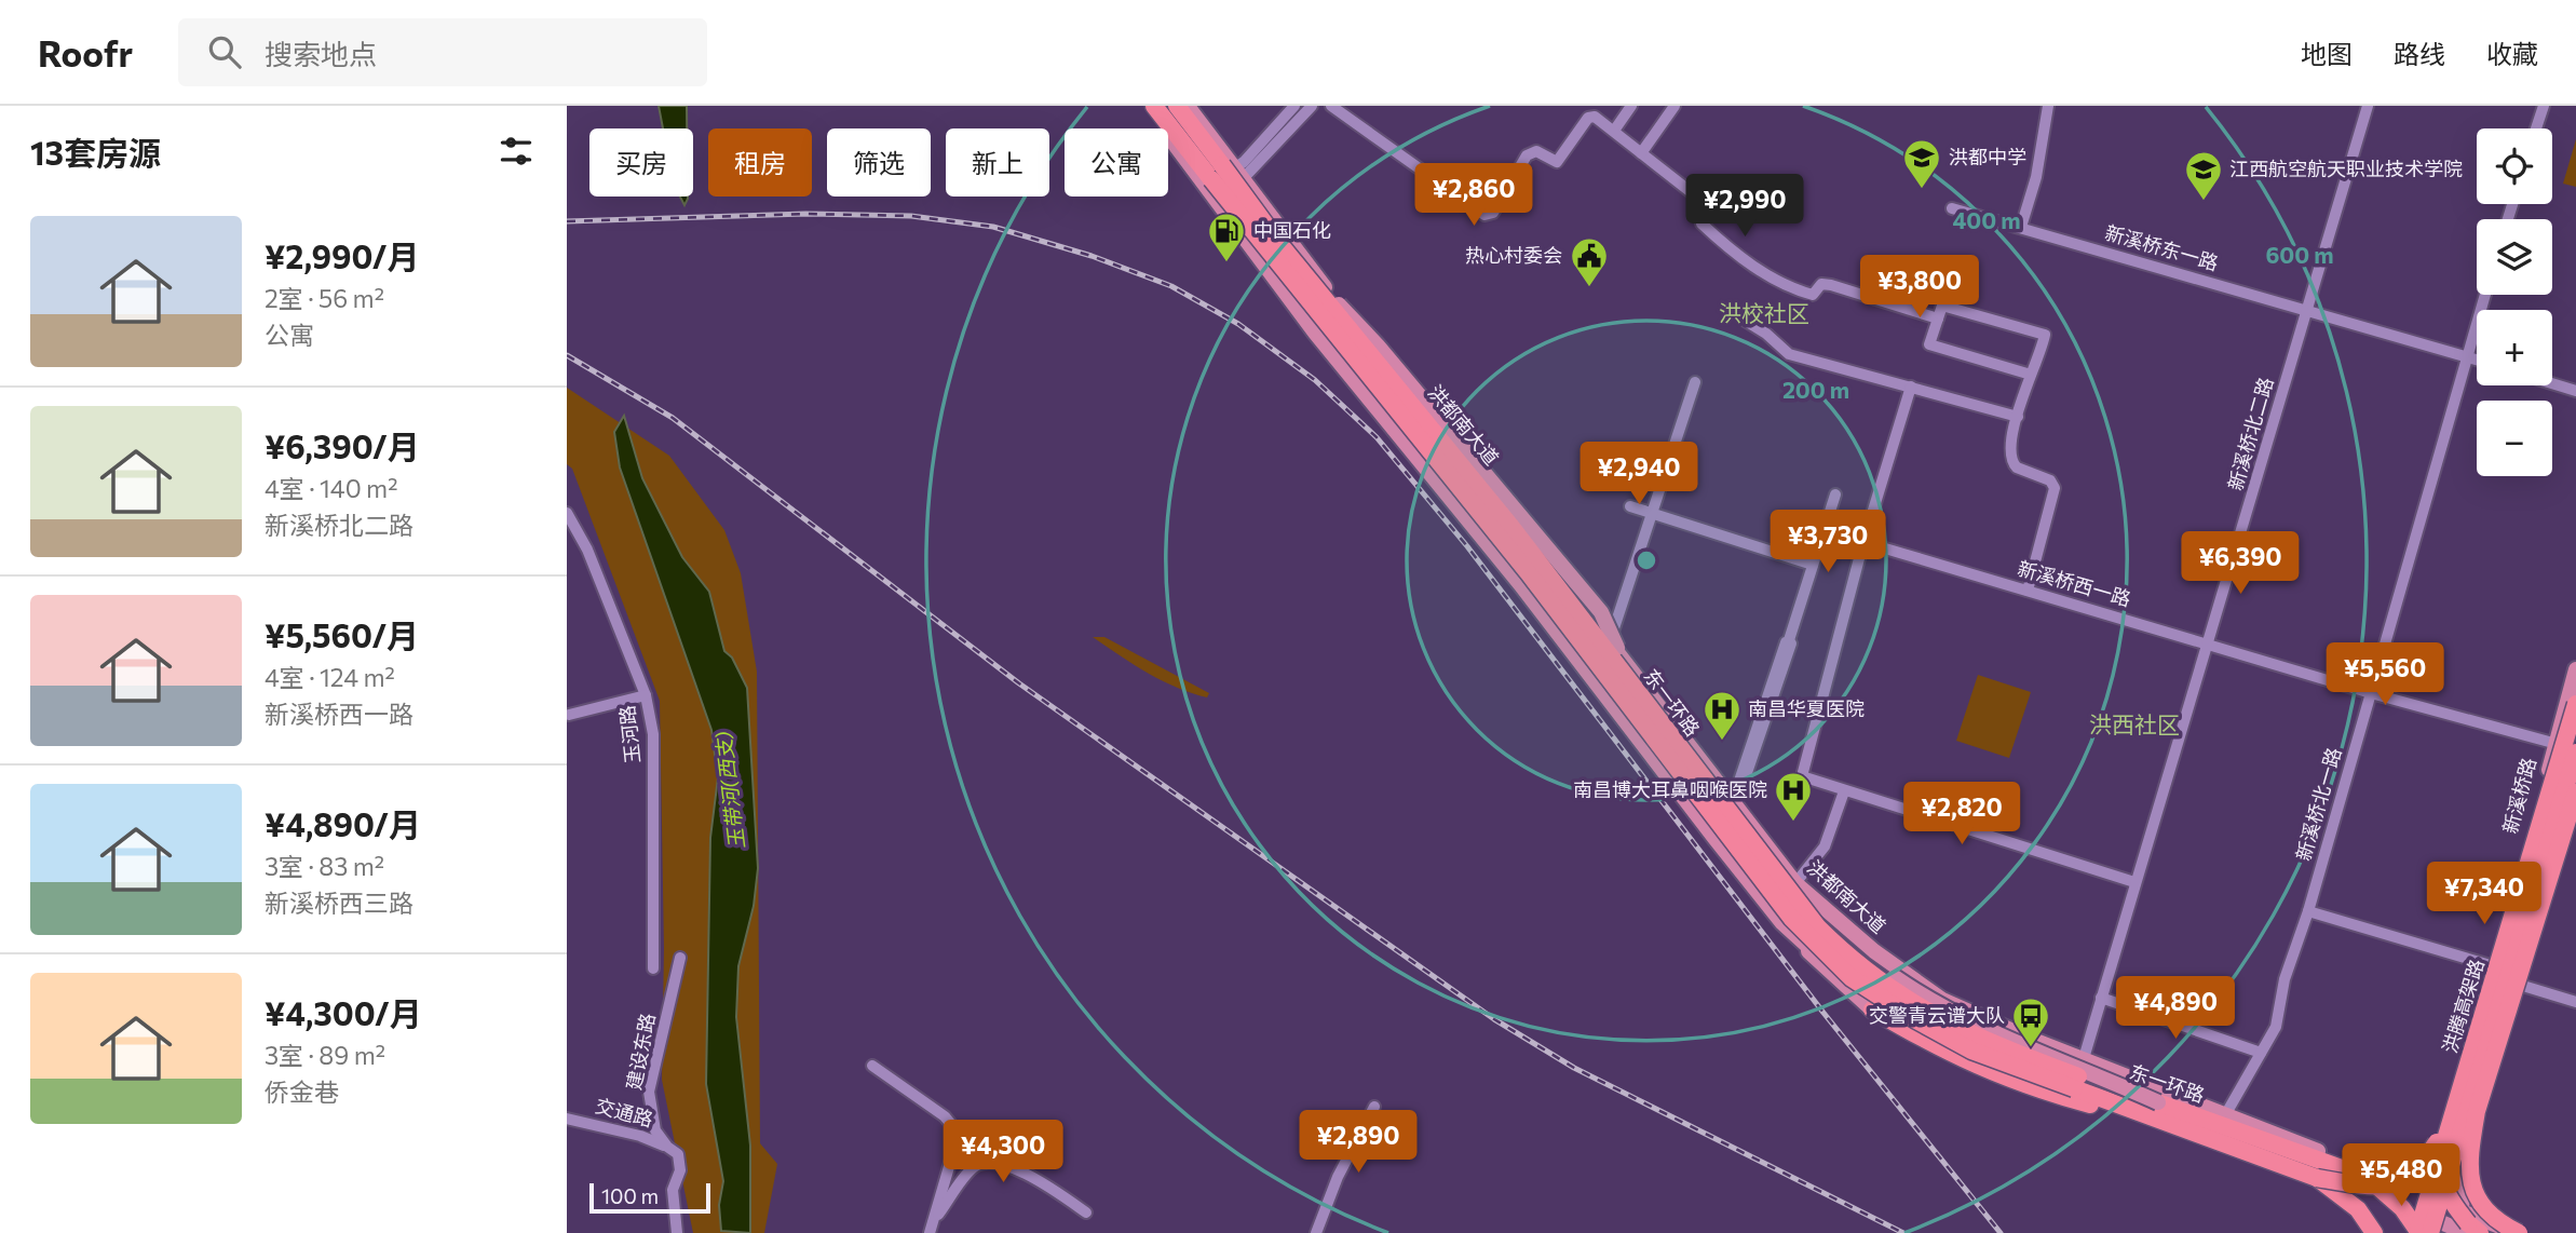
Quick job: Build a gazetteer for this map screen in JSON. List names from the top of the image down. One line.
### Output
{"streets":{"highway":["东一环路","洪腾高架路"],"main road":["洪都南大道","新溪桥路"],"street":["新溪桥东一路","新溪桥北二路","新溪桥西一路","玉河路","新溪桥北一路","建设东路","交通路"]},"crossings":[["新溪桥东一路","新溪桥北二路"],["新溪桥东一路","新溪桥北一路"],["洪都南大道","新溪桥北二路"],["洪都南大道","东一环路"],["洪都南大道","新溪桥路"],["洪都南大道","新溪桥北一路"],["新溪桥北二路","新溪桥西一路"],["新溪桥北二路","东一环路"],["新溪桥西一路","新溪桥路"],["新溪桥西一路","新溪桥北一路"],["新溪桥西一路","洪腾高架路"],["新溪桥路","洪腾高架路"],["建设东路","交通路"]],"districts":["洪校社区","洪西社区"],"water":["玉带河(西支)"],"places":{"school or university":["洪都中学","江西航空航天职业技术学院"],"fuel station":["中国石化"],"public building":["热心村委会"],"hospital":["南昌华夏医院","南昌博大耳鼻咽喉医院"],"bus stop":["交警青云谱大队"]},"scale_bar":"100 m","page":{"header":"Roofr","search":"搜索地点","nav":["地图","路线","收藏"],"heading":"13套房源","map_buttons":["+","−"],"chip":["买房","租房","筛选","新上","公寓"],"price":["¥2,860","¥2,990","¥3,800","¥2,940","¥3,730","¥6,390","¥5,560","¥2,820","¥7,340","¥4,890","¥2,890","¥4,300","¥5,480"],"list":[{"name":"¥2,990/月","note":"2室 · 56 m² · 公寓"},{"name":"¥6,390/月","note":"4室 · 140 m² · 新溪桥北二路"},{"name":"¥5,560/月","note":"4室 · 124 m² · 新溪桥西一路"},{"name":"¥4,890/月","note":"3室 · 83 m² · 新溪桥西三路"},{"name":"¥4,300/月","note":"3室 · 89 m² · 侨金巷"}],"scale":"100 m"},"rings":["400 m","600 m","200 m"]}
